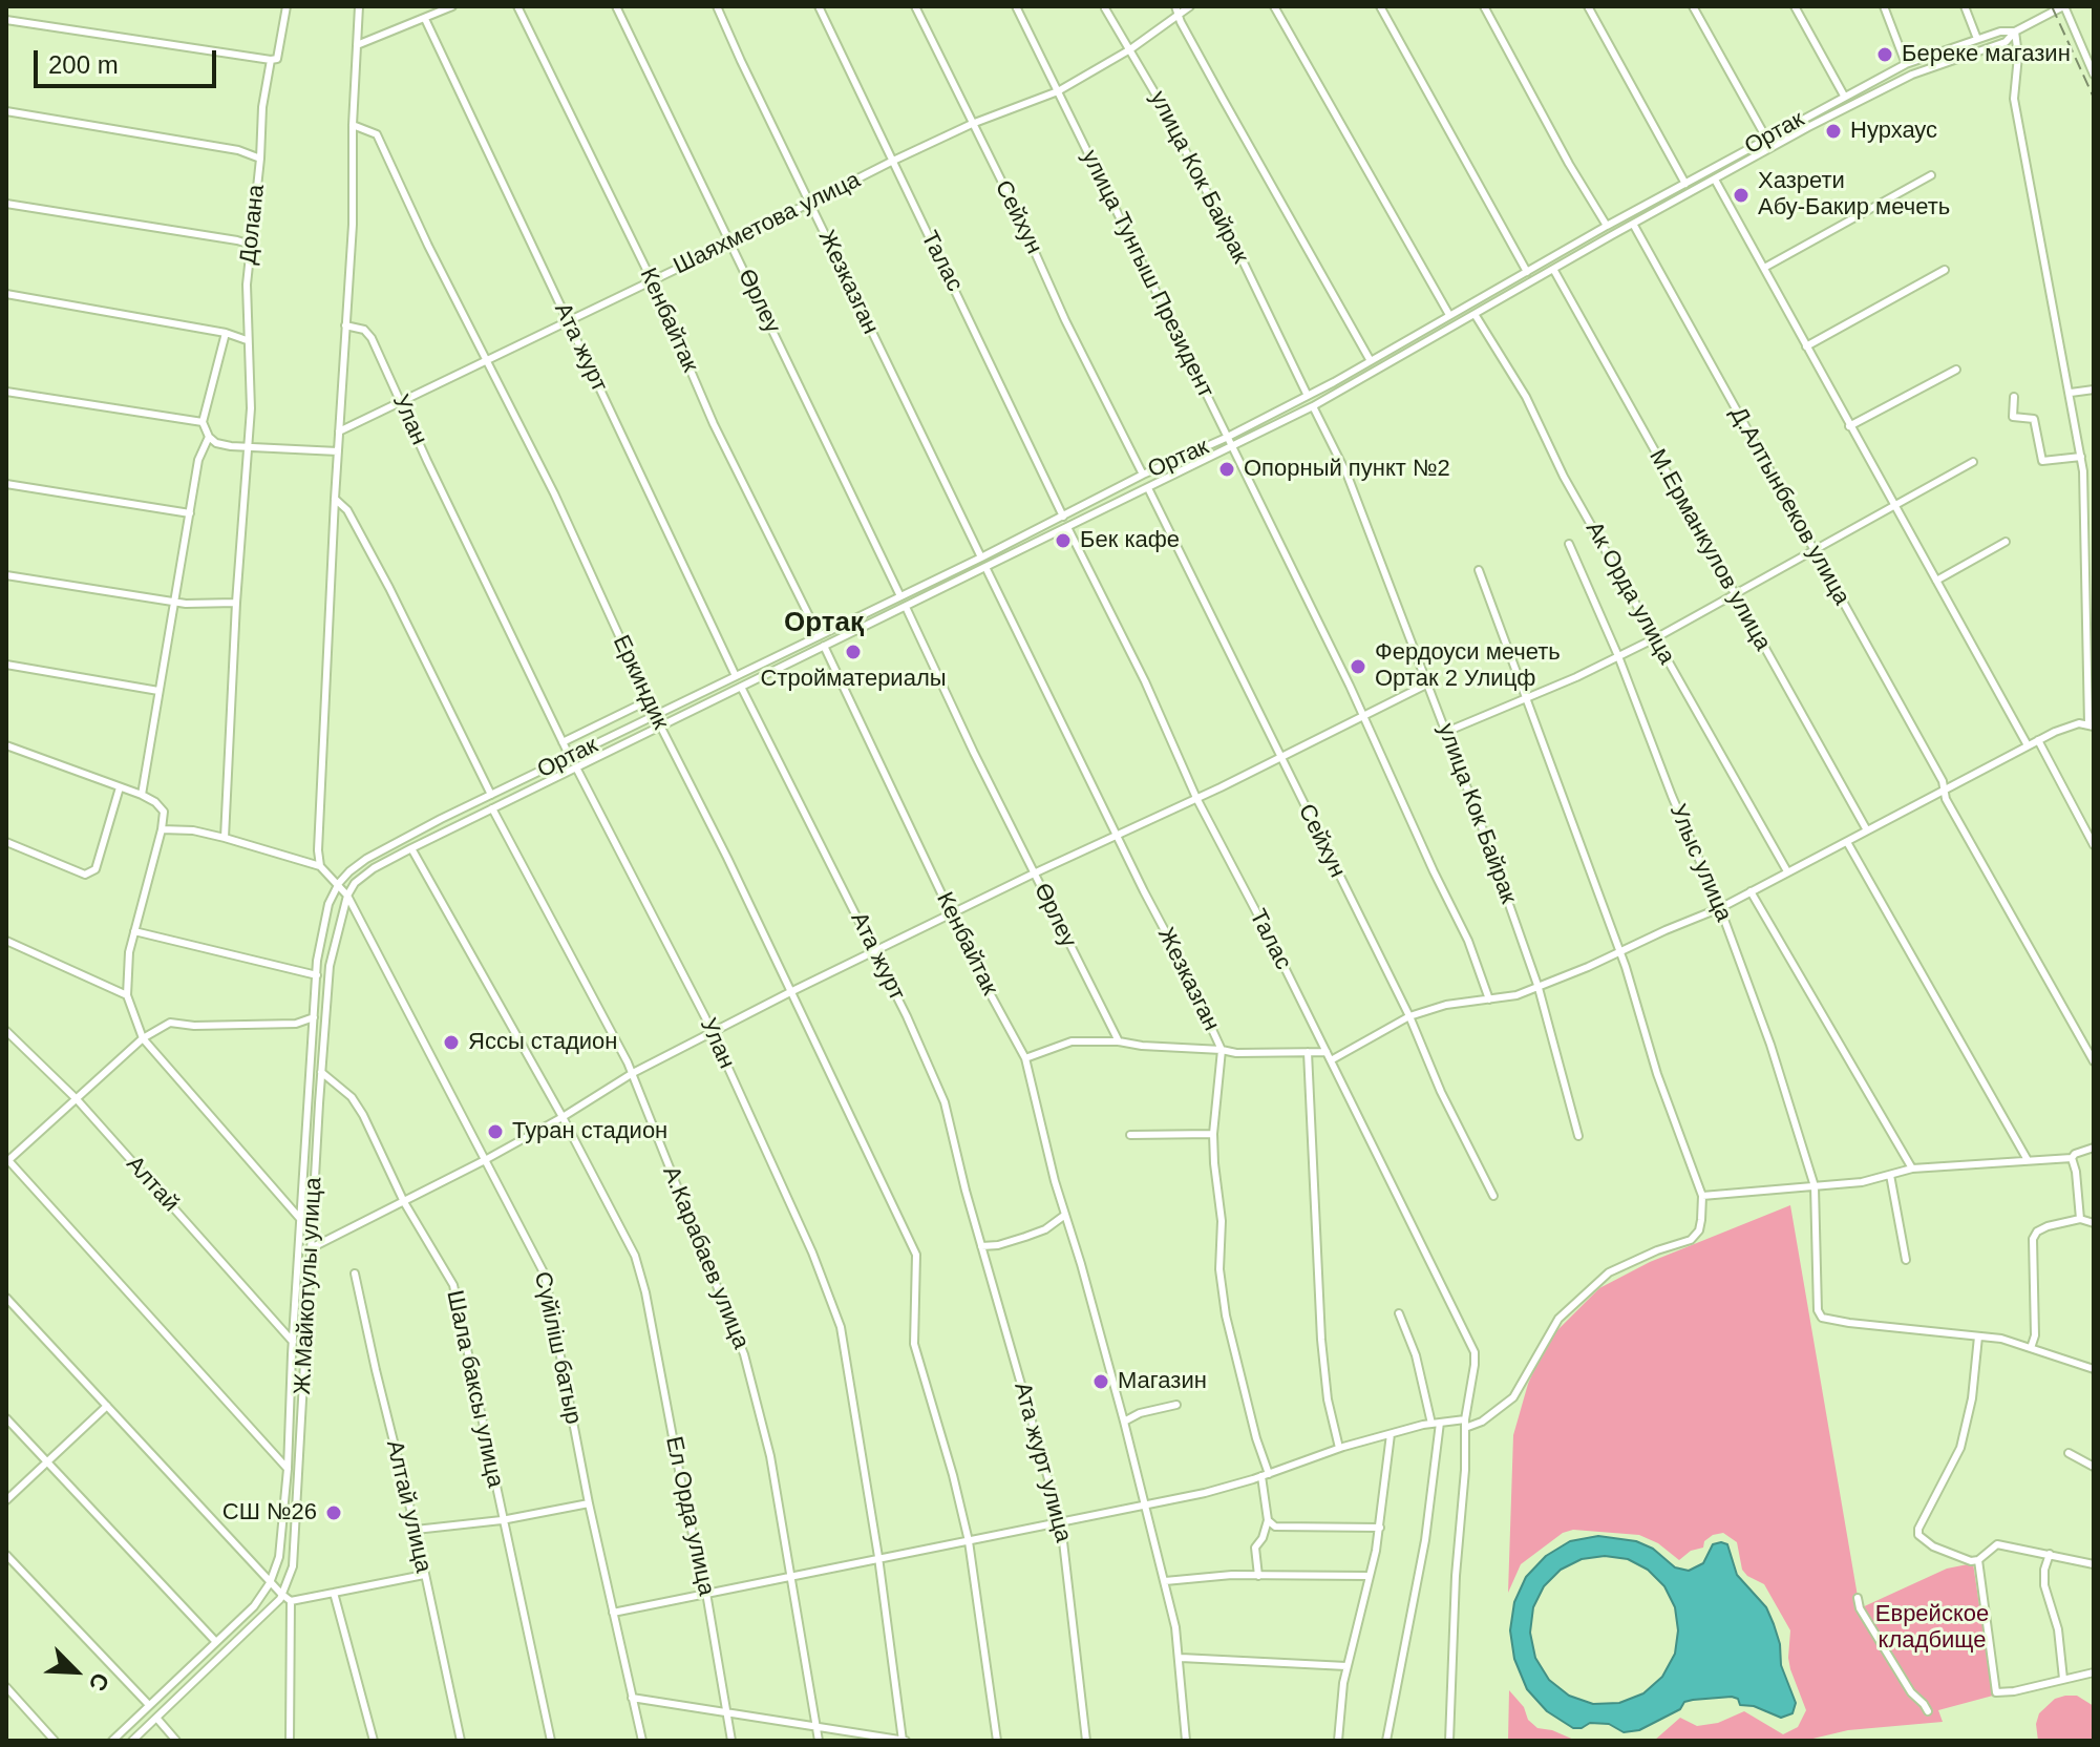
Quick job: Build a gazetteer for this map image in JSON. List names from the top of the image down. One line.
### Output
{"streets":{"street":["Ортак","улица Кок Байрак","Сейхун","Шаяхметова улица","Долана","Талас","улица Тунгыш Президент","Жезказган","Өрлеу","Кенбайтак","Ата журт","Улан","Д.Алтынбеков улица","М.Ерманкулов улица","Ак Орда улица","Еркиндик","Улыс улица","Алтай","А.Карабаев улица","Ж.Майкотулы улица","Сүйіліш батыр","Шала баксы улица","Ата журт улица","Алтай улица","Ел Орда улица"]},"crossings":[["Ортак","улица Кок Байрак"],["Ортак","Сейхун"],["Ортак","Талас"],["Ортак","улица Тунгыш Президент"],["Ортак","Жезказган"],["Ортак","Өрлеу"],["Ортак","Кенбайтак"],["Ортак","Ата журт"],["Ортак","Улан"],["Ортак","Д.Алтынбеков улица"],["Ортак","М.Ерманкулов улица"],["Ортак","Ак Орда улица"],["Ортак","Еркиндик"],["Ортак","А.Карабаев улица"],["Ортак","Ж.Майкотулы улица"],["Ортак","Сүйіліш батыр"],["Ортак","Ел Орда улица"],["улица Кок Байрак","Шаяхметова улица"],["Сейхун","Шаяхметова улица"],["Шаяхметова улица","Талас"],["Шаяхметова улица","улица Тунгыш Президент"],["Шаяхметова улица","Жезказган"],["Шаяхметова улица","Өрлеу"],["Шаяхметова улица","Кенбайтак"],["Шаяхметова улица","Ата журт"],["Шаяхметова улица","Улан"],["Шаяхметова улица","Еркиндик"],["Ата журт","Ата журт улица"],["Алтай","Ж.Майкотулы улица"],["Ж.Майкотулы улица","Сүйіліш батыр"],["Ж.Майкотулы улица","Шала баксы улица"]],"districts":["Ортақ"],"parks":["Еврейское кладбище"],"places":["Береке магазин","Нурхаус","Хазрети Абу-Бакир мечеть","Опорный пункт №2","Бек кафе","Стройматериалы","Фердоуси мечеть Ортак 2 Улицф","Яссы стадион","Туран стадион","Магазин","СШ №26"],"scale_bar":"200 m","north":"bottom right"}
